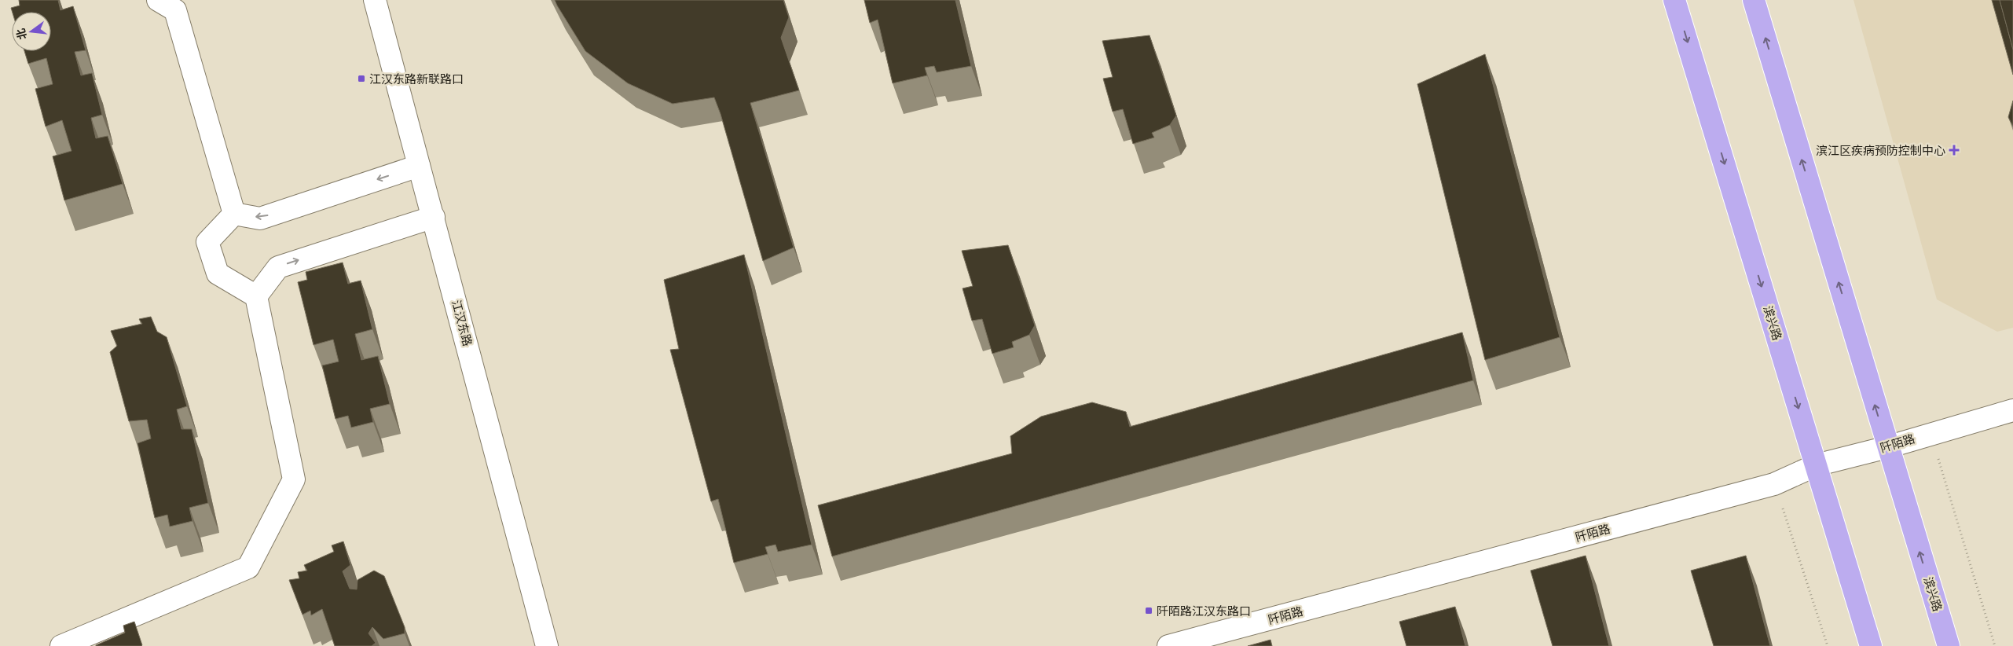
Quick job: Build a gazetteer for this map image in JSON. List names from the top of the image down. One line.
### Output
{"streets":{"main road":["滨兴路"],"street":["江汉东路","阡陌路"]},"crossings":[["滨兴路","阡陌路"]],"places":{"transit":["江汉东路新联路口","阡陌路江汉东路口"],"health":["滨江区疾病预防控制中心"]},"north":"left"}
